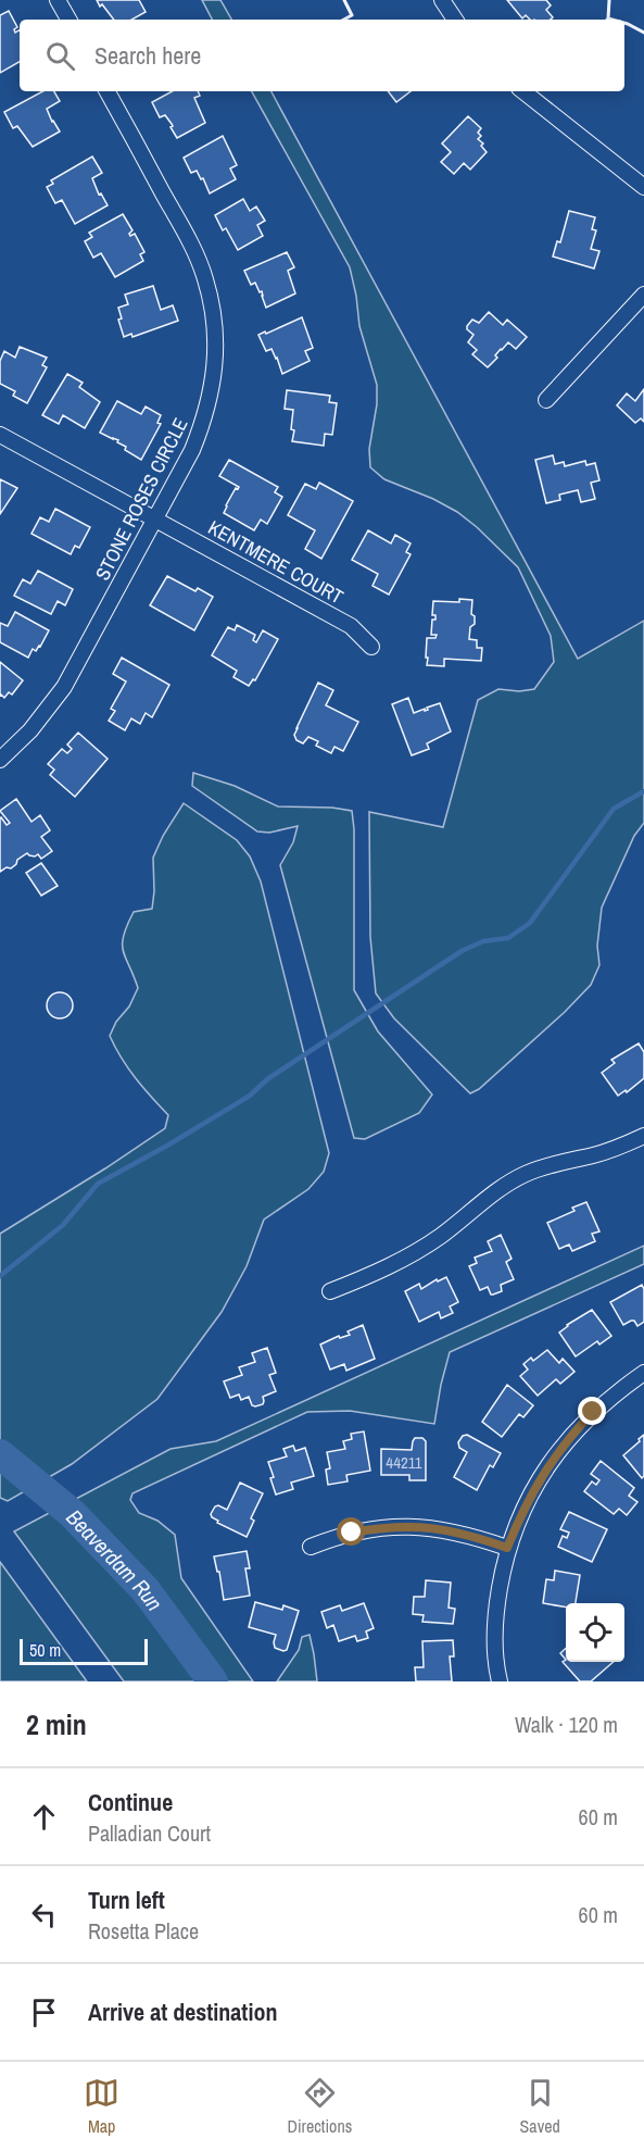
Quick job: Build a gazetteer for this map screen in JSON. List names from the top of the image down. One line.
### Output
{"streets":{"street":["STONE ROSES CIRCLE","KENTMERE COURT"]},"crossings":[["STONE ROSES CIRCLE","KENTMERE COURT"]],"water":["Beaverdam Run"],"house_numbers":["44211"],"scale_bar":"50 m","page":{"search":"Search here","scale":"50 m","heading":["2 min","Walk · 120 m"],"list":[["Continue","Palladian Court","60 m"],["Turn left","Rosetta Place","60 m"],"Arrive at destination"],"nav":["Map","Directions","Saved"]}}
